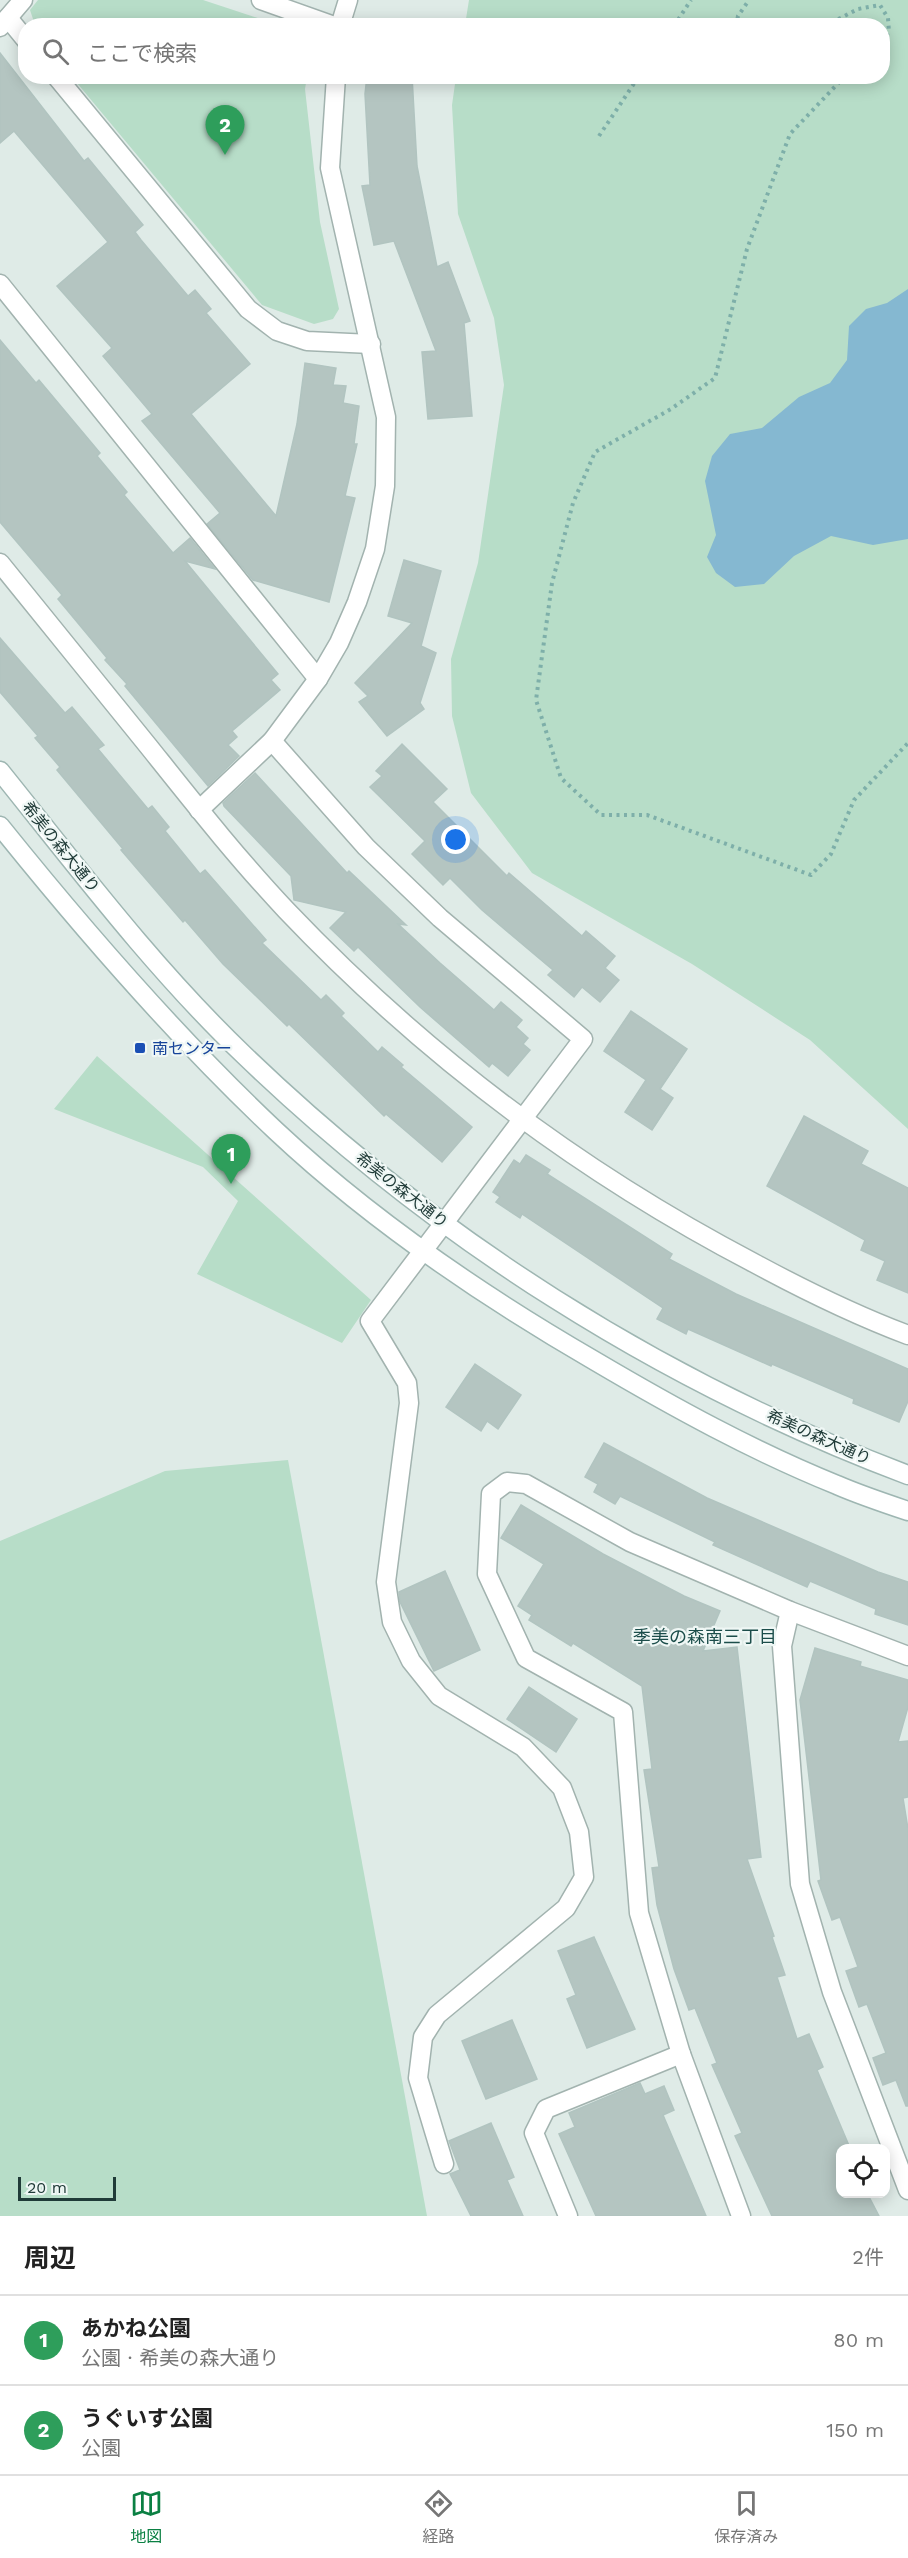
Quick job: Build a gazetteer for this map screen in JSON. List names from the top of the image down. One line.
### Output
{"streets":{"street":["希美の森大通り"]},"districts":["季美の森南三丁目"],"places":{"transit":["南センター"]},"scale_bar":"20 m","page":{"search":"ここで検索","pins":["2","1"],"scale":"20 m","heading":["周辺","2件"],"list":[{"mark":"1","name":"あかね公園","note":"公園 · 希美の森大通り","value":"80 m"},{"mark":"2","name":"うぐいす公園","note":"公園","value":"150 m"}],"nav":["地図","経路","保存済み"]}}
